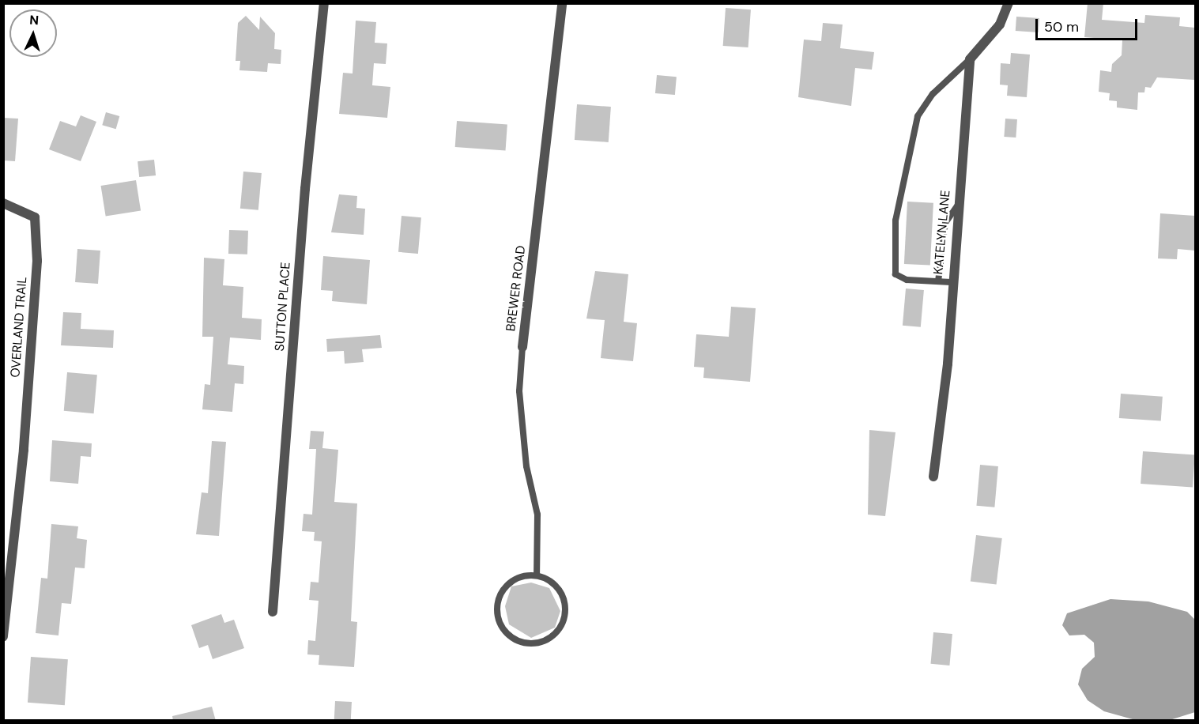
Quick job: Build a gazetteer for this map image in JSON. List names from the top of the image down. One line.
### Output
{"streets":{"street":["KATELYN LANE","BREWER ROAD","SUTTON PLACE","OVERLAND TRAIL"]},"scale_bar":"50 m","north":"top"}
